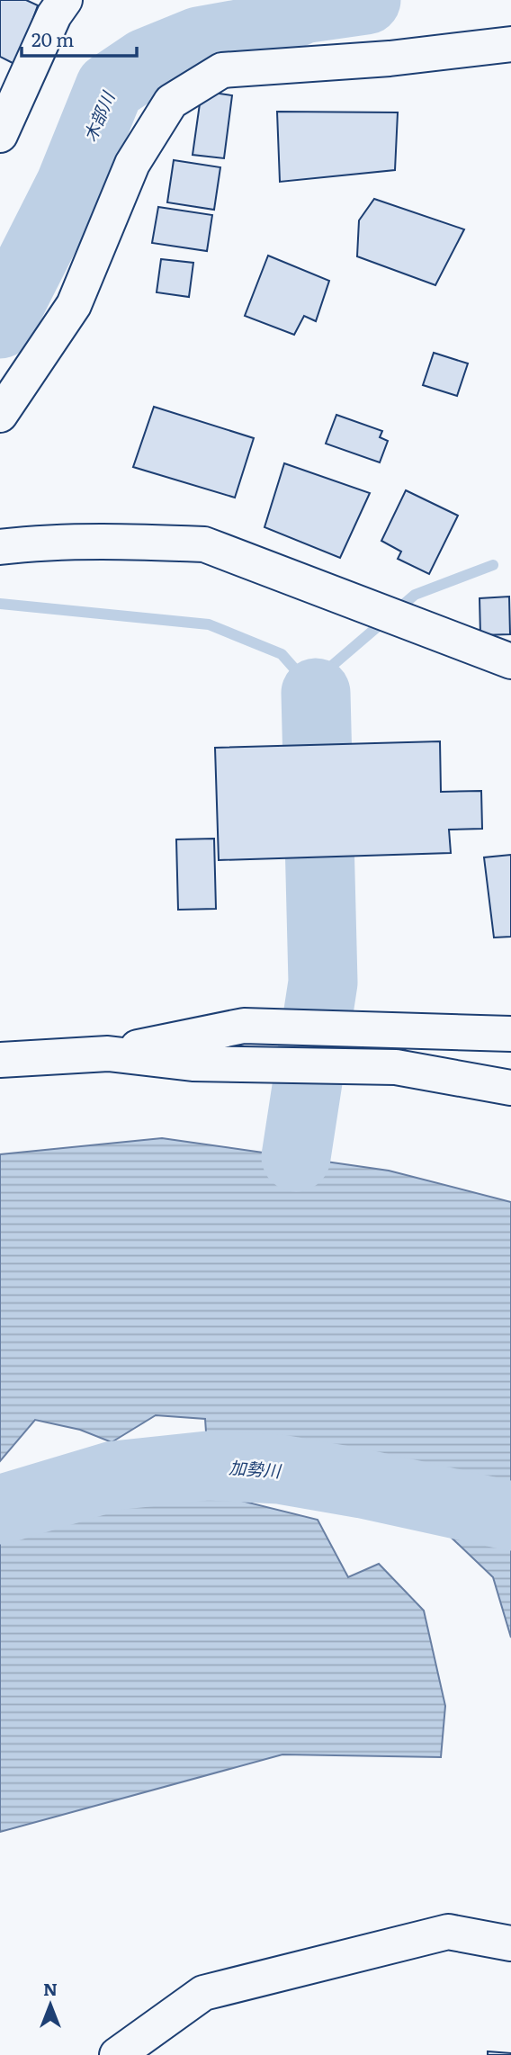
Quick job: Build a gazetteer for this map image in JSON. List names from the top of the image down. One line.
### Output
{"water":["木部川","加勢川"],"scale_bar":"20 m","north":"top"}
